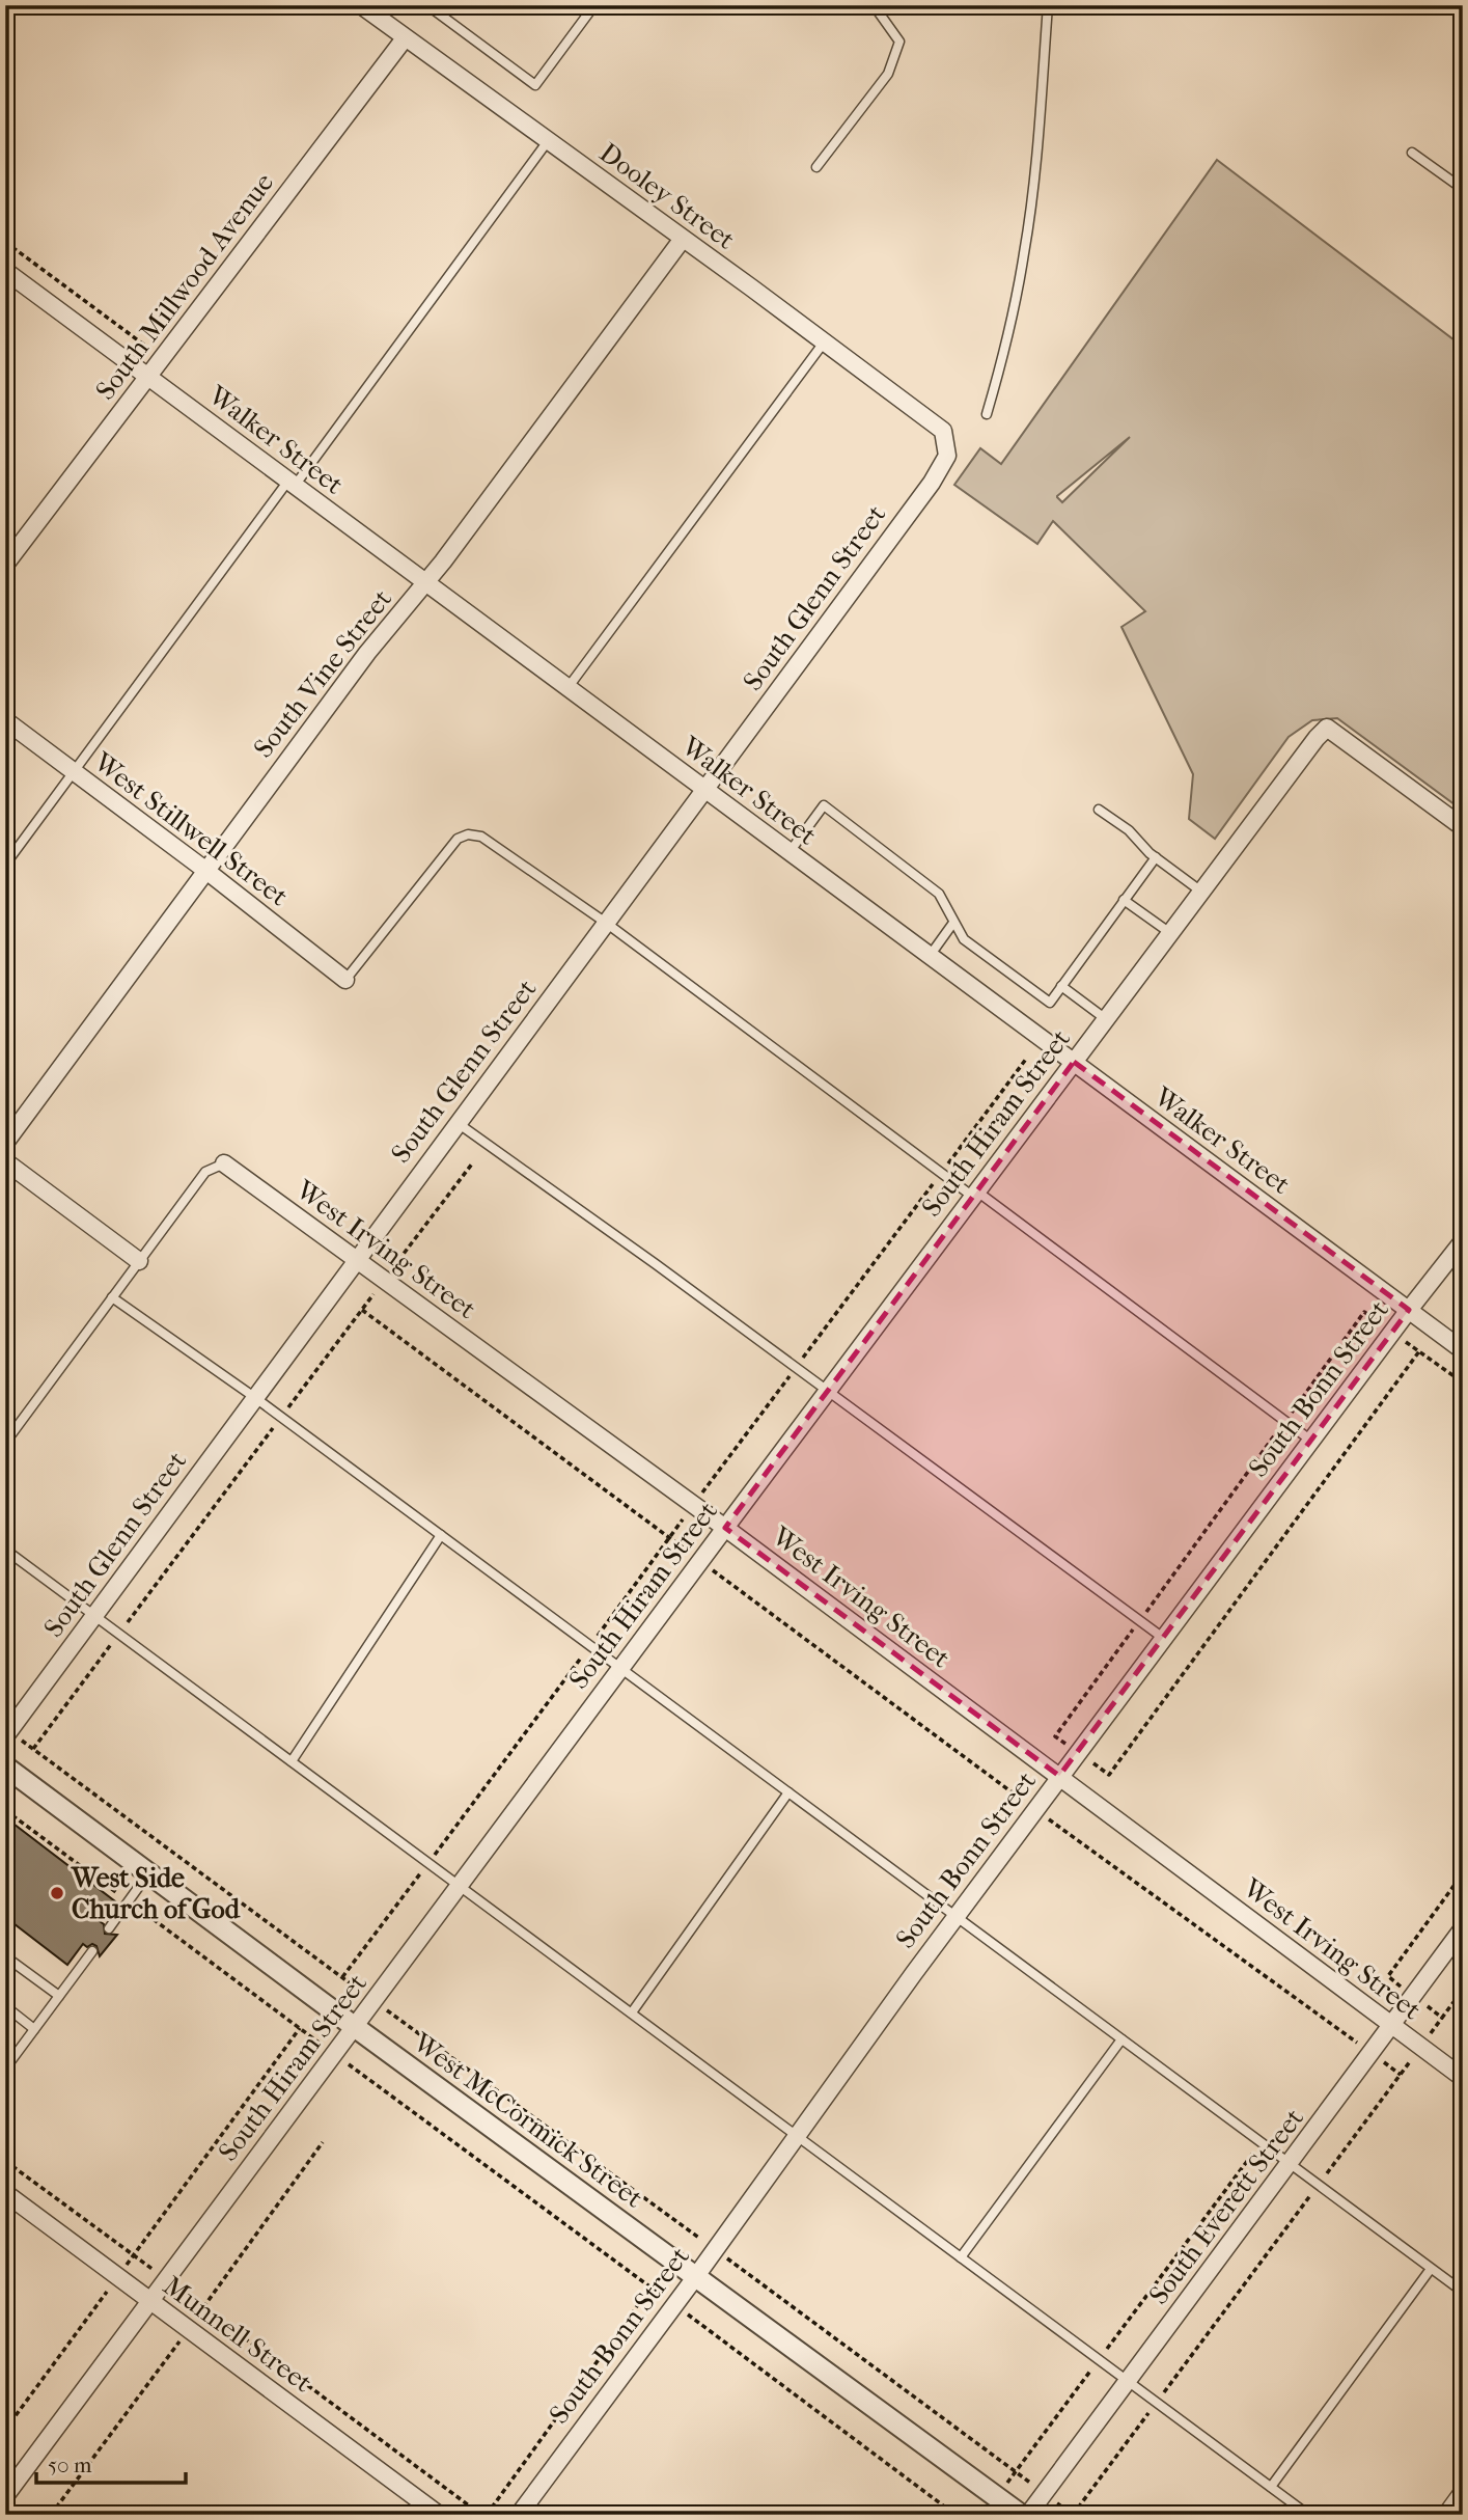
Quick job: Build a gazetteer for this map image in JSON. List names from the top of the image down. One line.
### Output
{"streets":{"street":["Dooley Street","South Millwood Avenue","Walker Street","South Glenn Street","South Vine Street","West Stillwell Street","South Hiram Street","West Irving Street","South Bonn Street","West McCormick Street","South Everett Street","Munnell Street"]},"crossings":[["Dooley Street","South Millwood Avenue"],["Dooley Street","South Glenn Street"],["Dooley Street","South Vine Street"],["South Millwood Avenue","Walker Street"],["Walker Street","South Glenn Street"],["Walker Street","South Vine Street"],["Walker Street","South Hiram Street"],["Walker Street","South Bonn Street"],["South Glenn Street","West Irving Street"],["South Vine Street","West Stillwell Street"],["South Hiram Street","West Irving Street"],["South Hiram Street","West McCormick Street"],["South Hiram Street","Munnell Street"],["West Irving Street","South Bonn Street"],["West Irving Street","South Everett Street"],["South Bonn Street","West McCormick Street"]],"places":["West Side Church of God"],"scale_bar":"50 m"}
